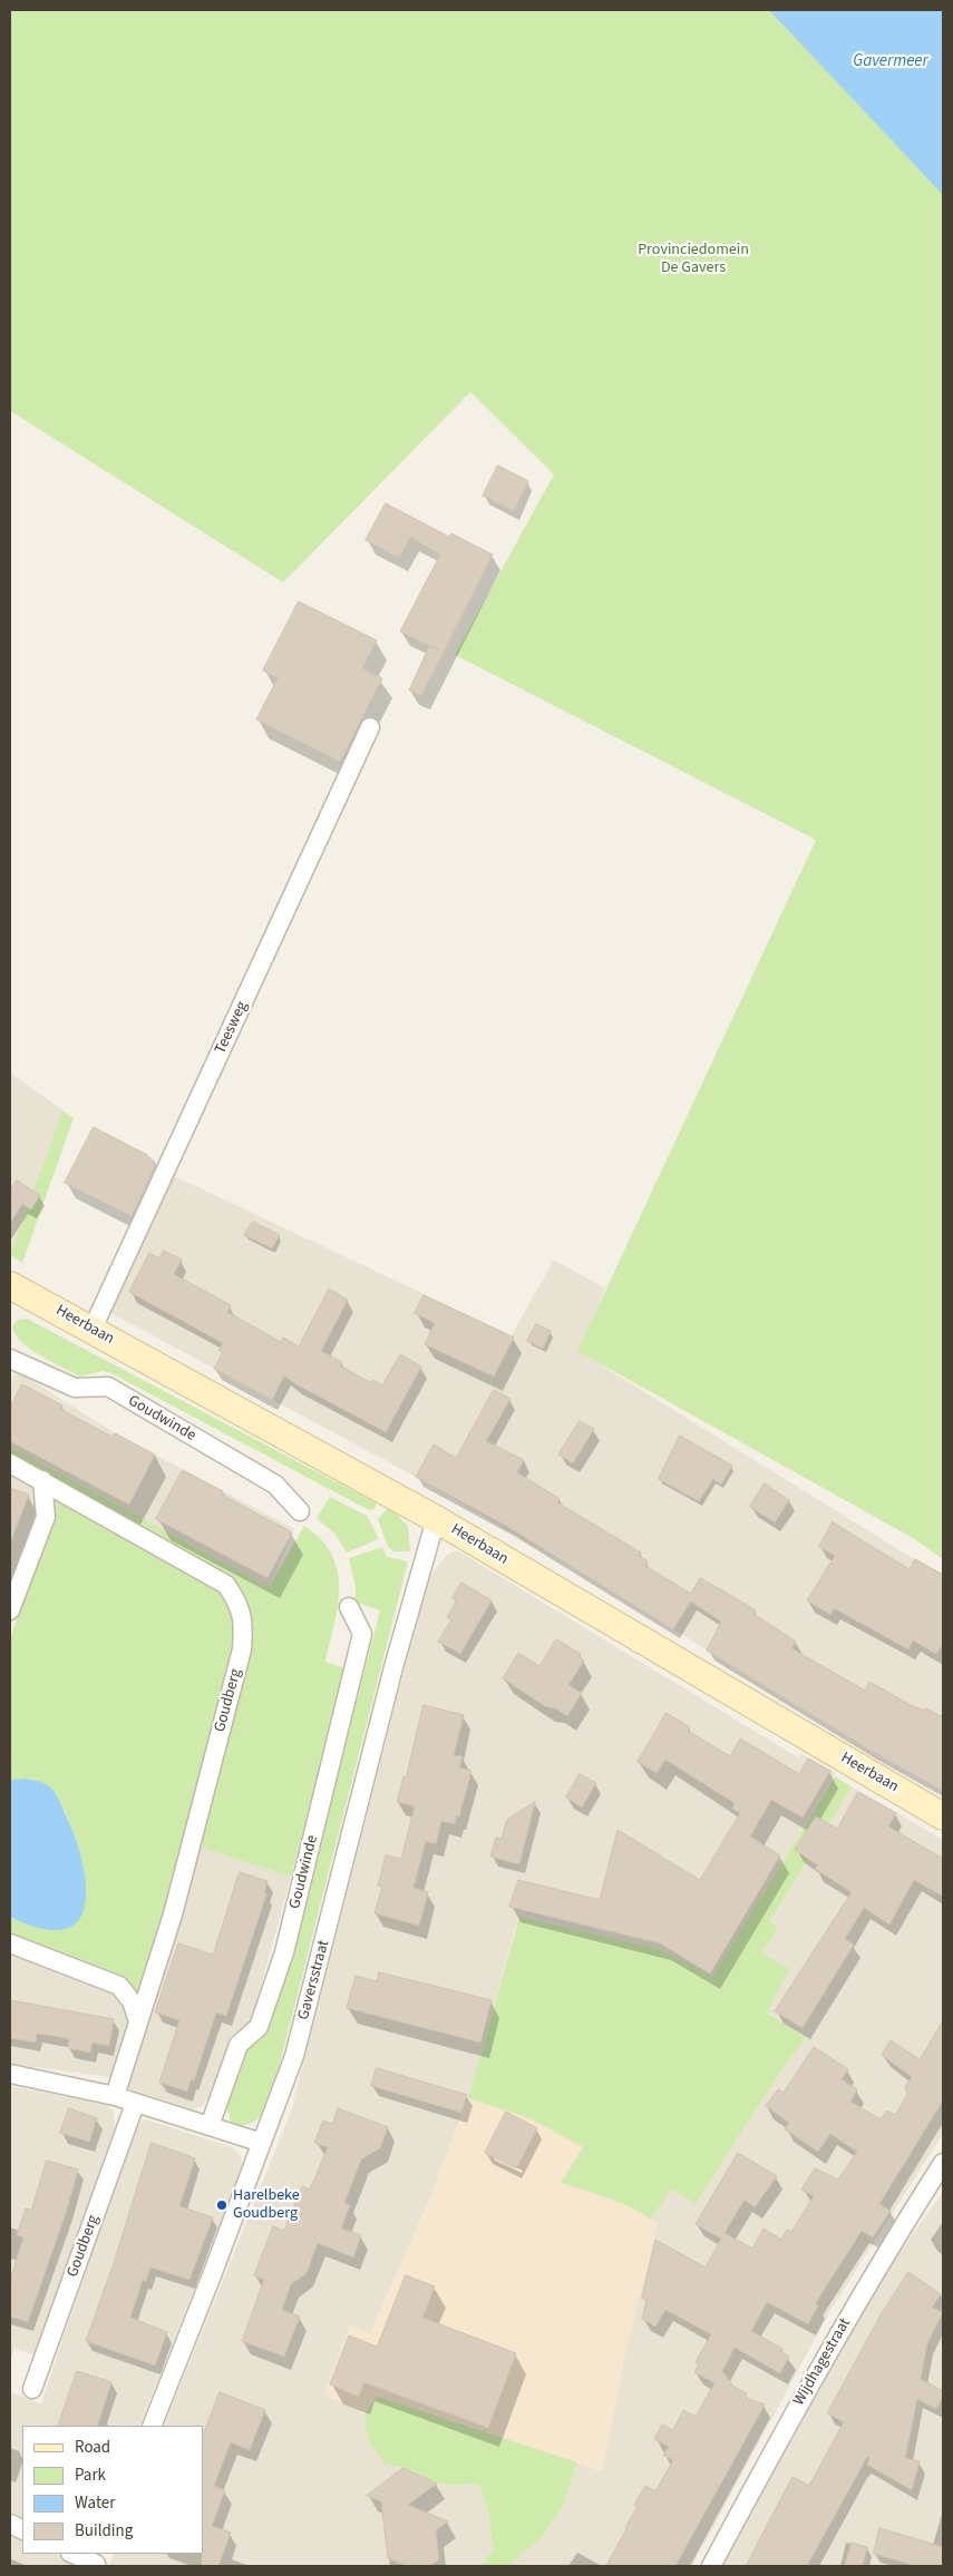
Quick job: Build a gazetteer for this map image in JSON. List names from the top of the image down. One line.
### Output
{"streets":{"street":["Teesweg","Heerbaan","Goudwinde","Goudberg","Gaversstraat","Wijdhagestraat"]},"crossings":[["Teesweg","Heerbaan"],["Heerbaan","Gaversstraat"]],"water":["Gavermeer"],"parks":["Provinciedomein De Gavers"],"places":["Harelbeke Goudberg"],"legend":["Road","Park","Water","Building"]}
